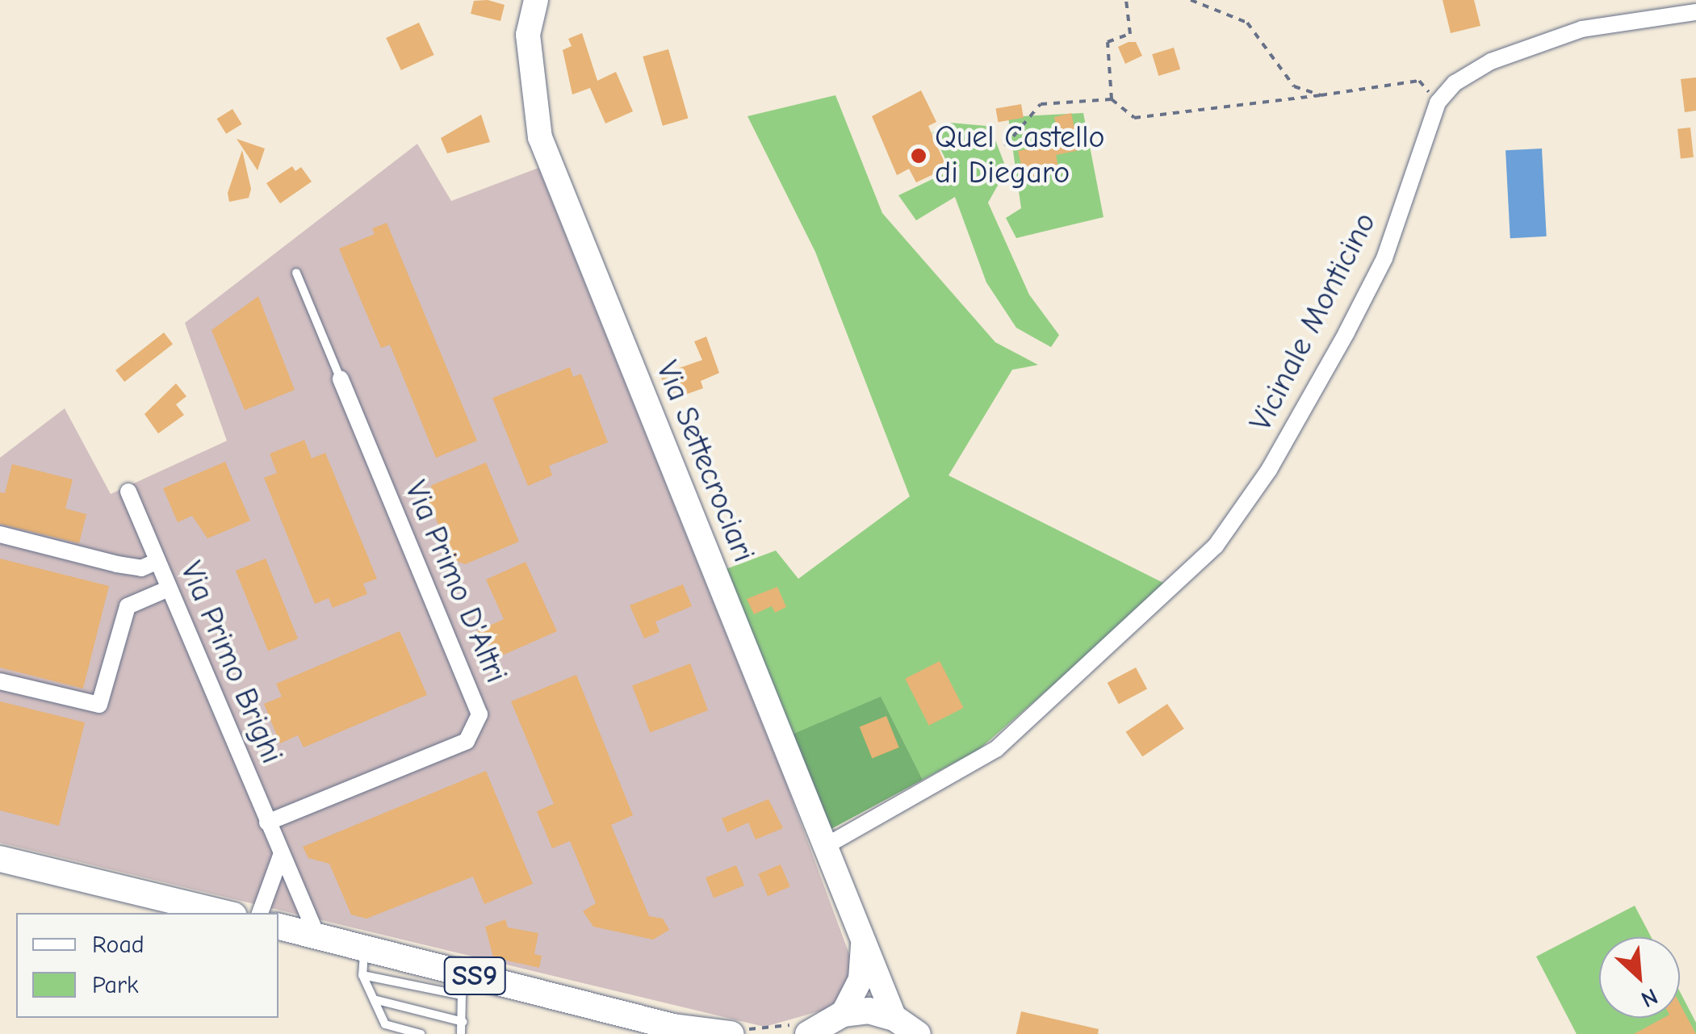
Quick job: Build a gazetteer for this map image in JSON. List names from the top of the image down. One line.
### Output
{"streets":{"main road":["Via Settecrociari","SS9"],"street":["Vicinale Monticino","Via Primo D'Altri","Via Primo Brighi"]},"crossings":[["Vicinale Monticino","Via Settecrociari"],["Via Primo D'Altri","Via Primo Brighi"],["Via Primo Brighi","SS9"]],"places":["Quel Castello di Diegaro"],"legend":["Road","Park"],"north":"bottom right"}
